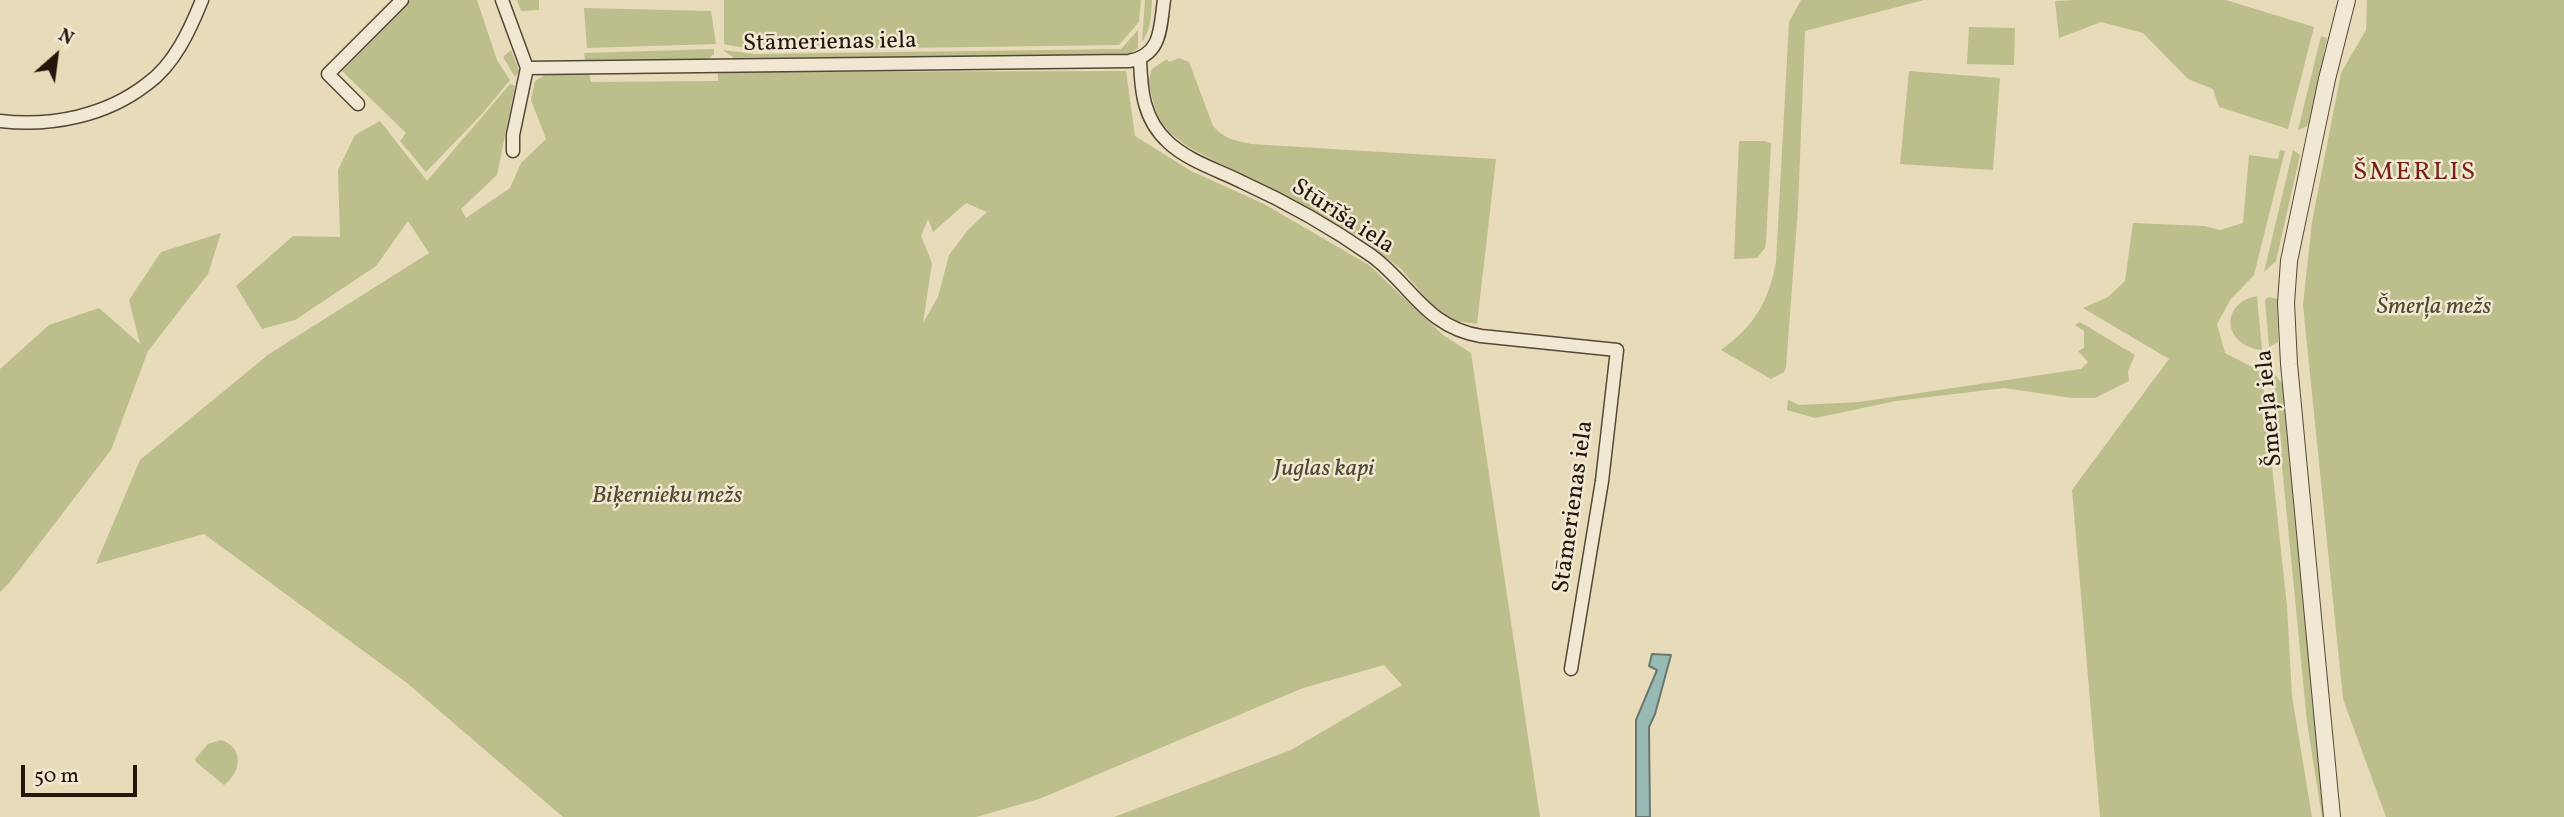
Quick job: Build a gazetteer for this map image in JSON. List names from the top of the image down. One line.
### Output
{"streets":{"street":["Stāmerienas iela","Stūrīša iela","Šmerļa iela"]},"crossings":[["Stāmerienas iela","Stūrīša iela"]],"districts":["ŠMERLIS"],"parks":["Šmerļa mežs","Juglas kapi","Biķernieku mežs"],"scale_bar":"50 m","north":"top right"}
